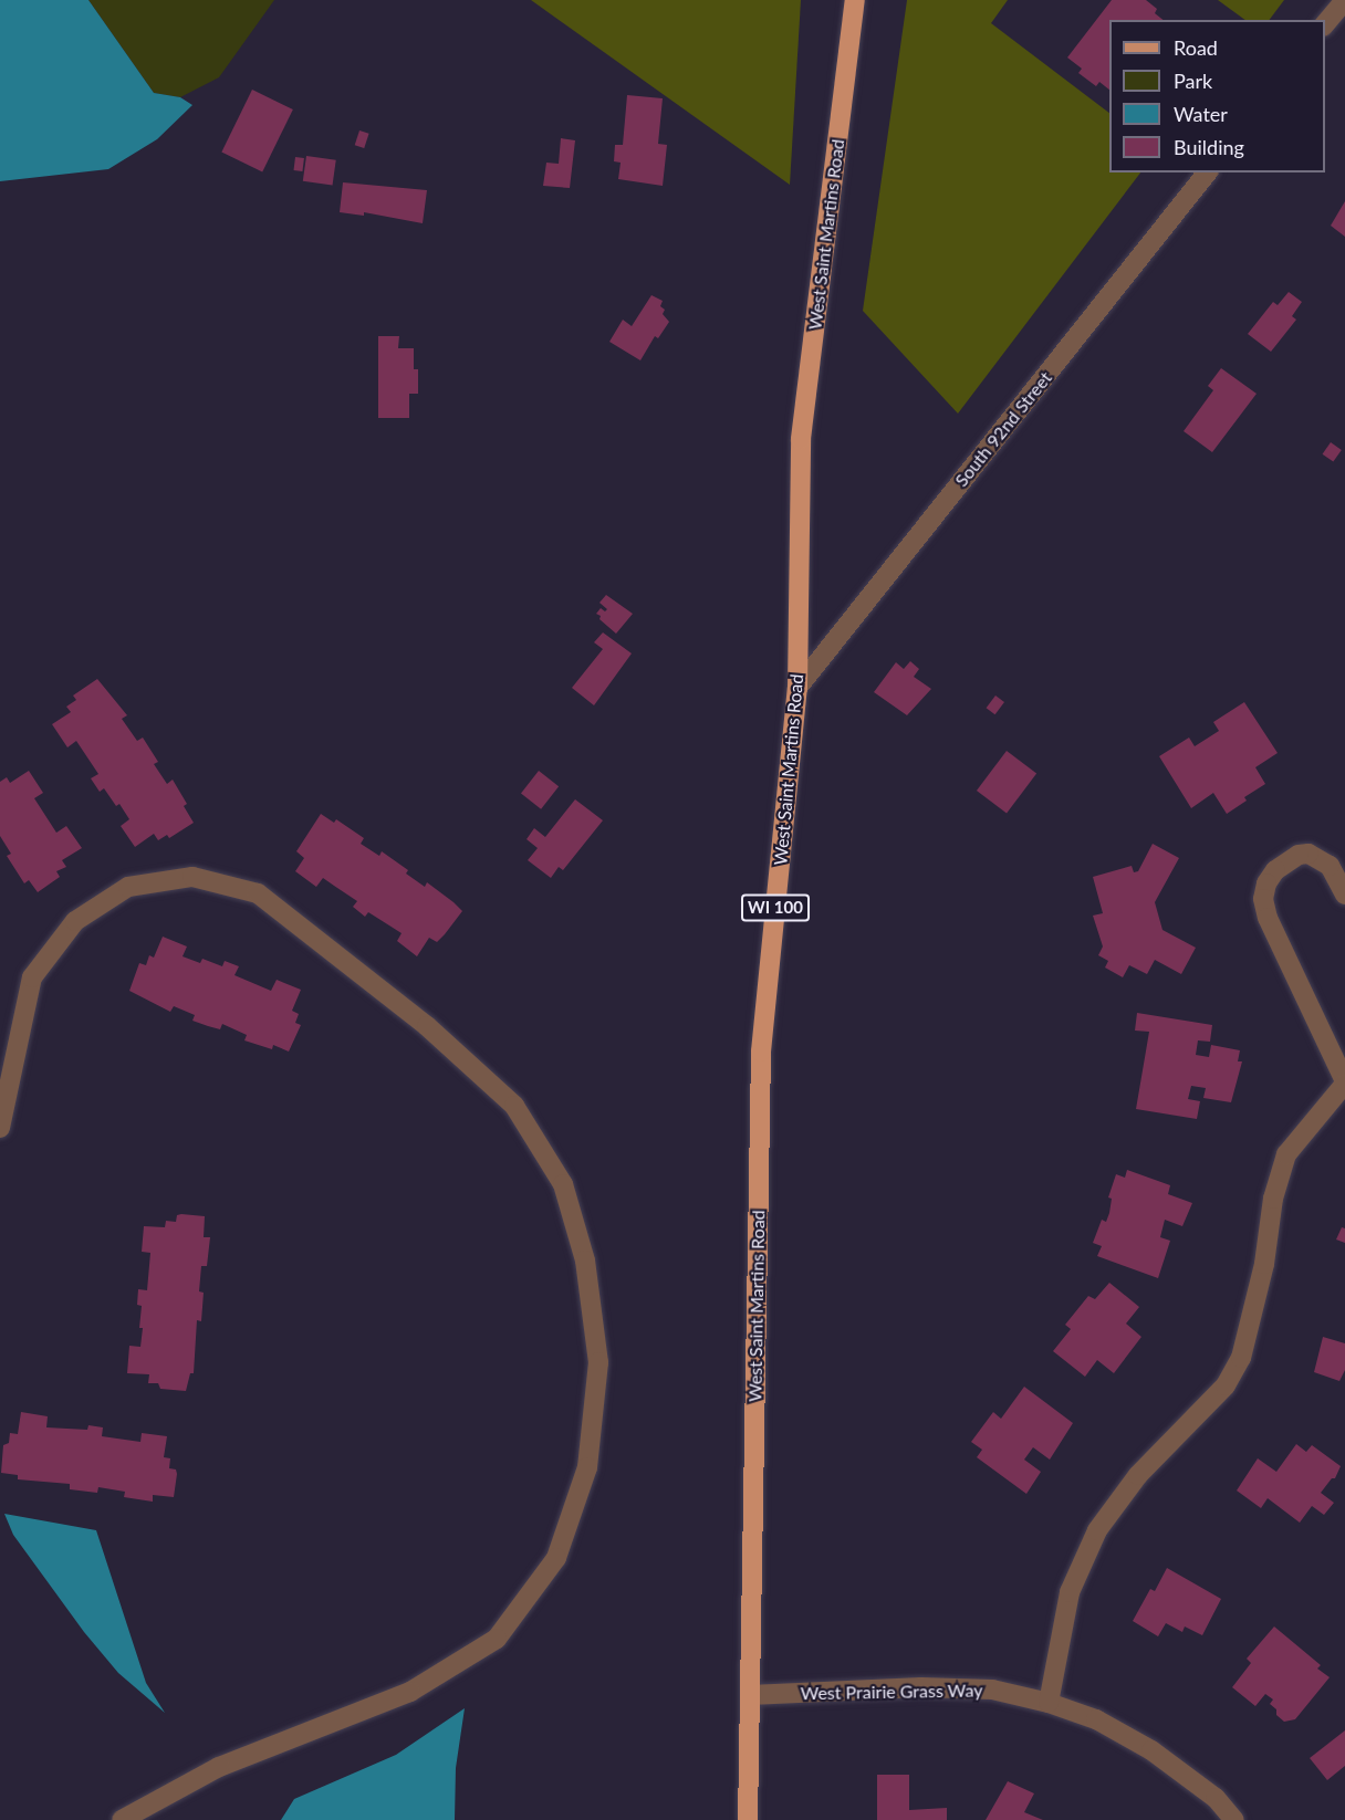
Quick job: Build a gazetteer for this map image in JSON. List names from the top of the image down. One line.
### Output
{"streets":{"main road":["West Saint Martins Road","WI 100"],"street":["South 92nd Street","West Prairie Grass Way"]},"crossings":[["West Saint Martins Road","South 92nd Street"],["West Saint Martins Road","West Prairie Grass Way"]],"legend":["Road","Park","Water","Building"]}
